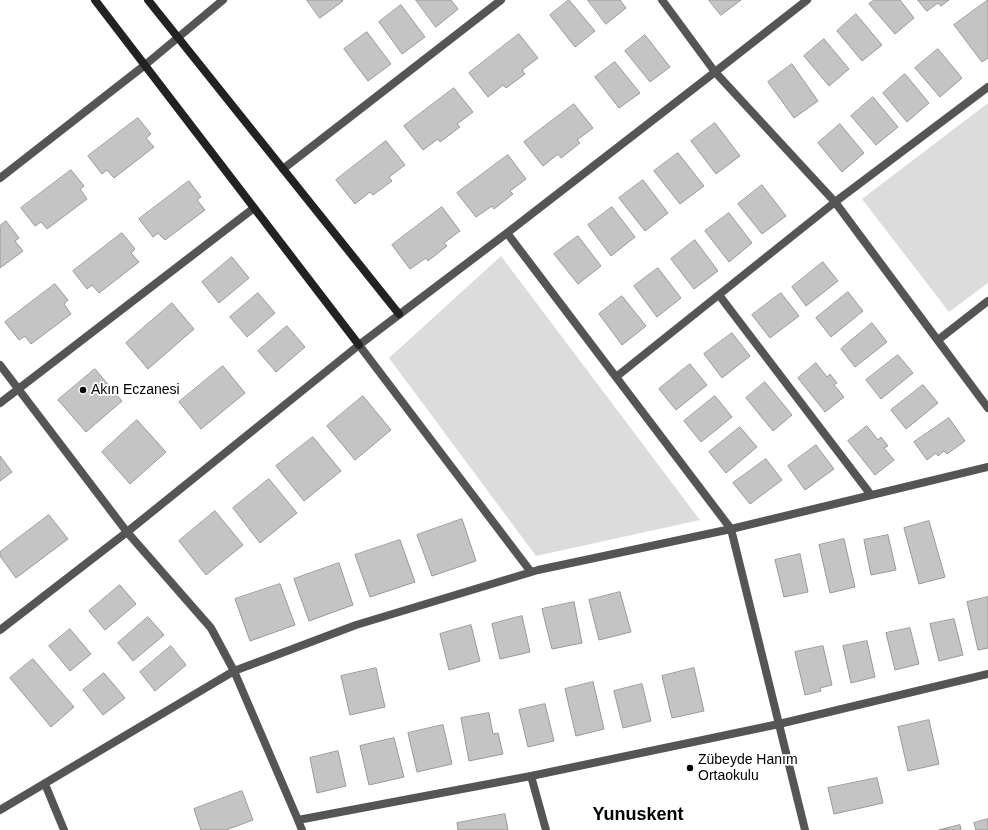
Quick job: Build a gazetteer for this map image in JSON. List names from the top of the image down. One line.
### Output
{"districts":["Yunuskent"],"places":["Akın Eczanesi","Zübeyde Hanım Ortaokulu"]}
